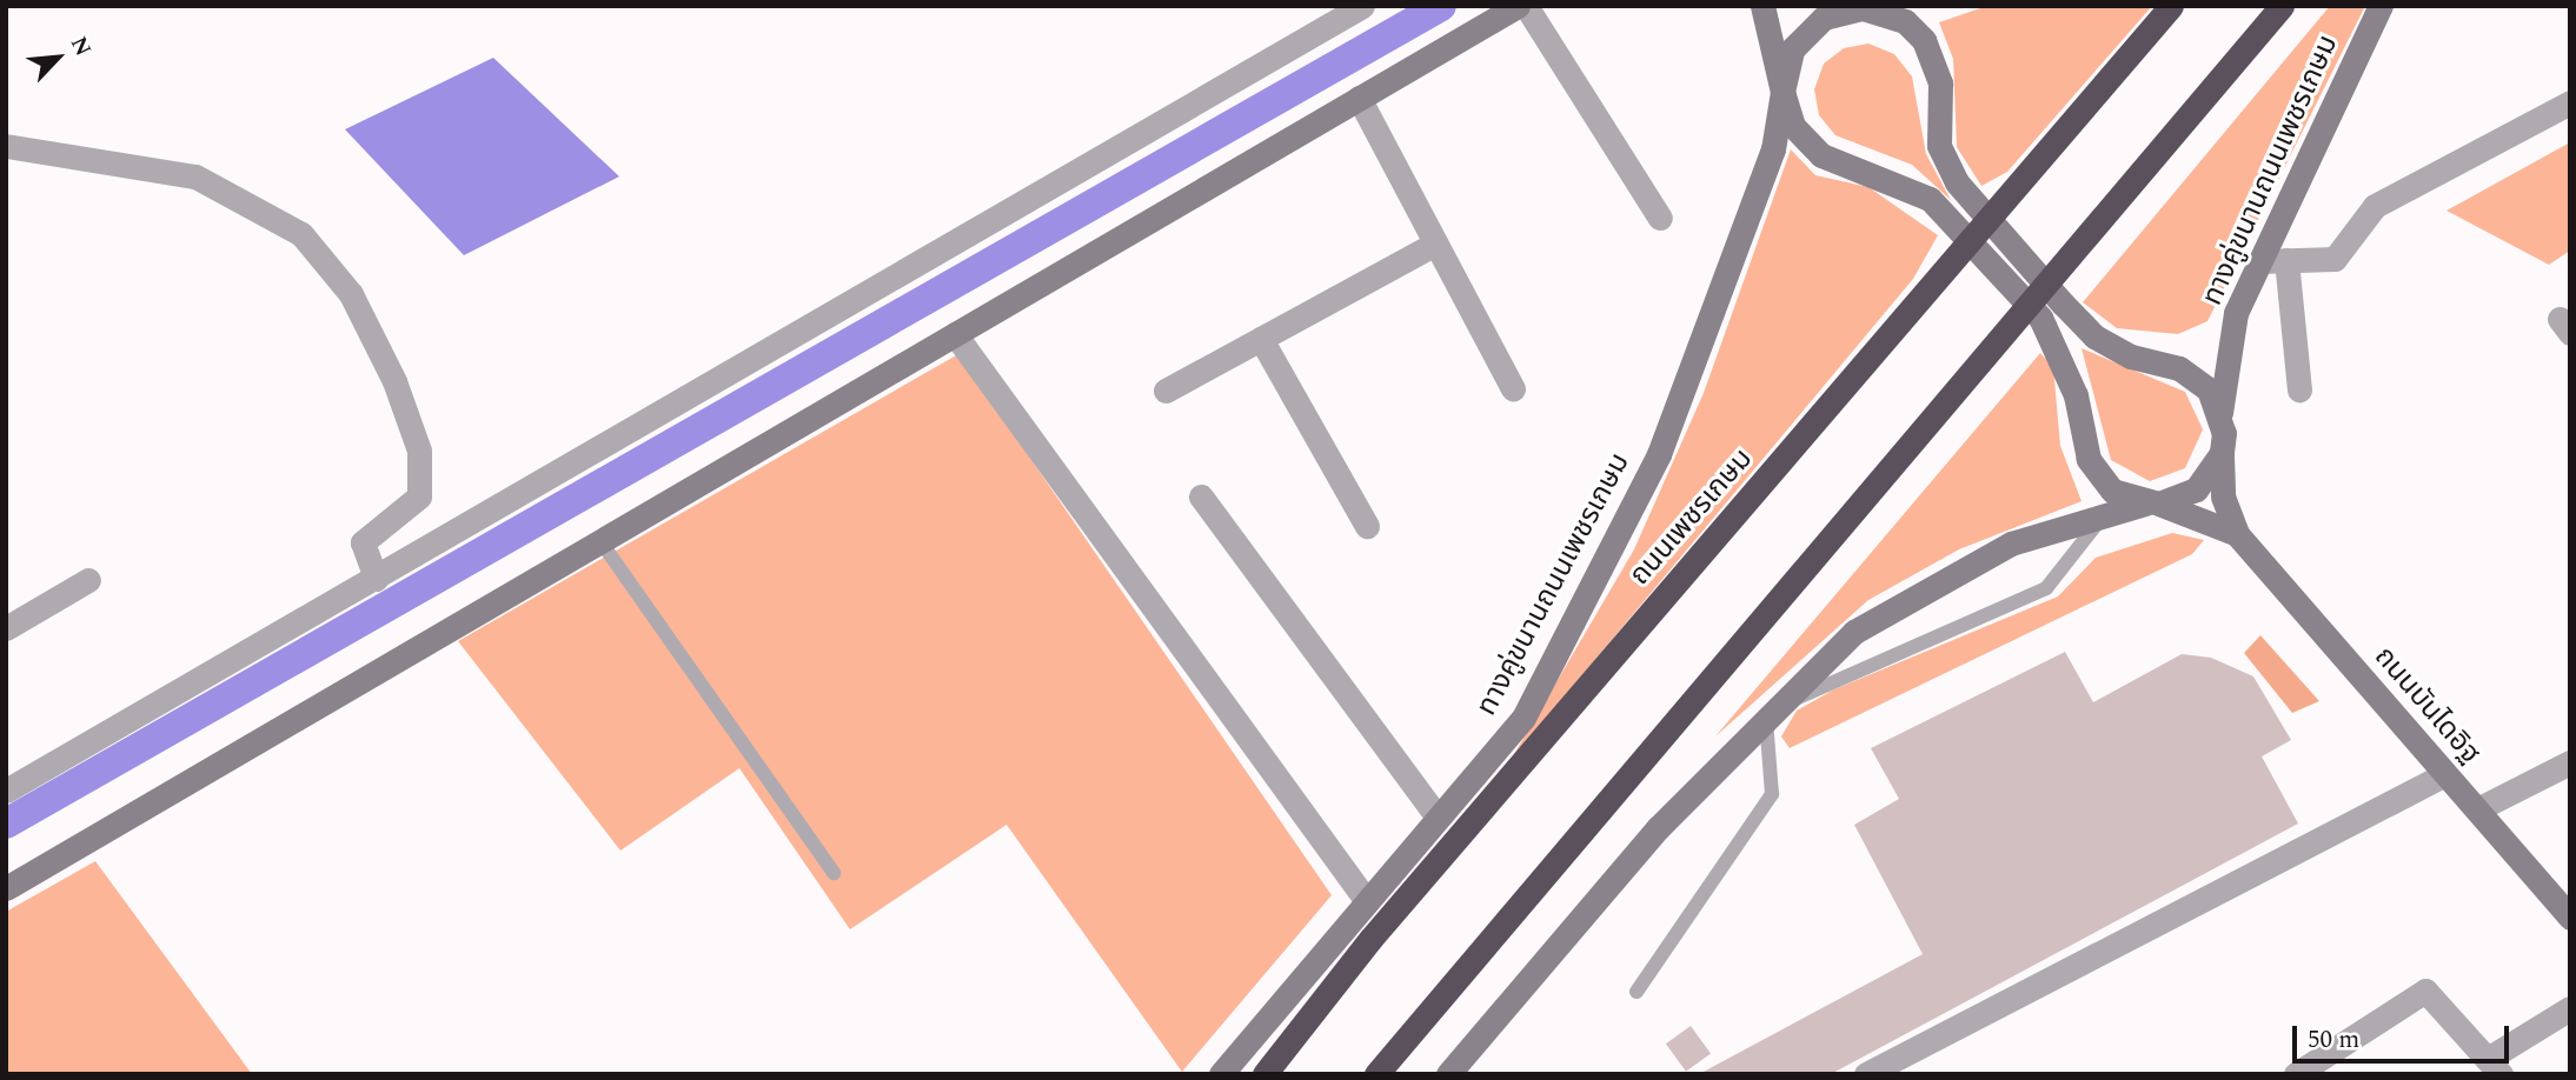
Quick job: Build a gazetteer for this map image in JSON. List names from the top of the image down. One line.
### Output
{"streets":{"highway":["ถนนเพชรเกษม"],"main road":["ทางคู่ขนานถนนเพชรเกษม","ถนนบันไดอิฐ"]},"crossings":[["ทางคู่ขนานถนนเพชรเกษม","ถนนบันไดอิฐ"]],"scale_bar":"50 m","north":"top right"}
